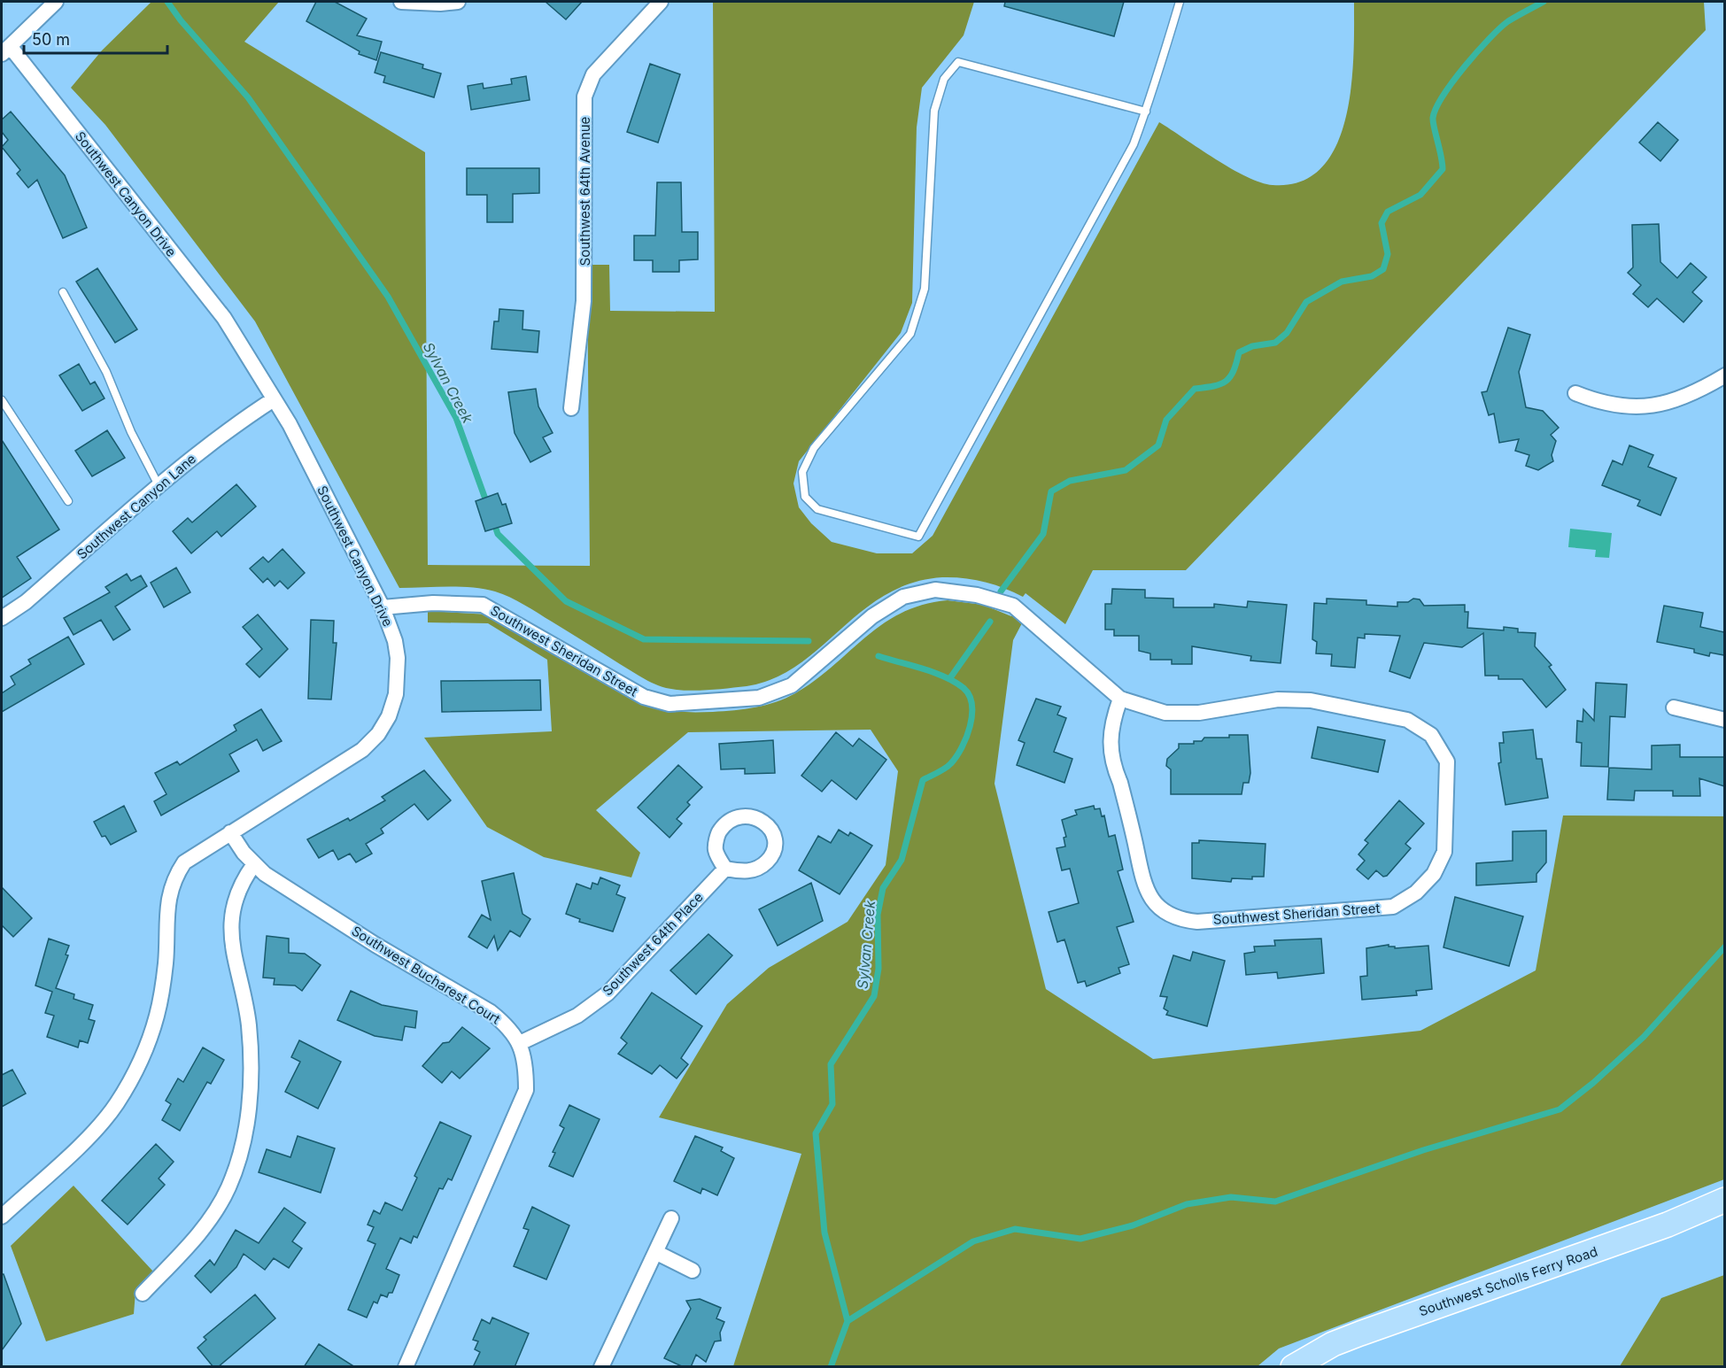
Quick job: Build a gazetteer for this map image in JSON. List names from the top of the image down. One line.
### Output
{"streets":{"main road":["Southwest Scholls Ferry Road"],"street":["Southwest 64th Avenue","Southwest Canyon Drive","Southwest Canyon Lane","Southwest Sheridan Street","Southwest 64th Place","Southwest Bucharest Court"]},"crossings":[["Southwest Canyon Drive","Southwest Canyon Lane"],["Southwest Canyon Drive","Southwest Sheridan Street"],["Southwest Canyon Drive","Southwest Bucharest Court"],["Southwest 64th Place","Southwest Bucharest Court"]],"water":["Sylvan Creek"],"scale_bar":"50 m"}
